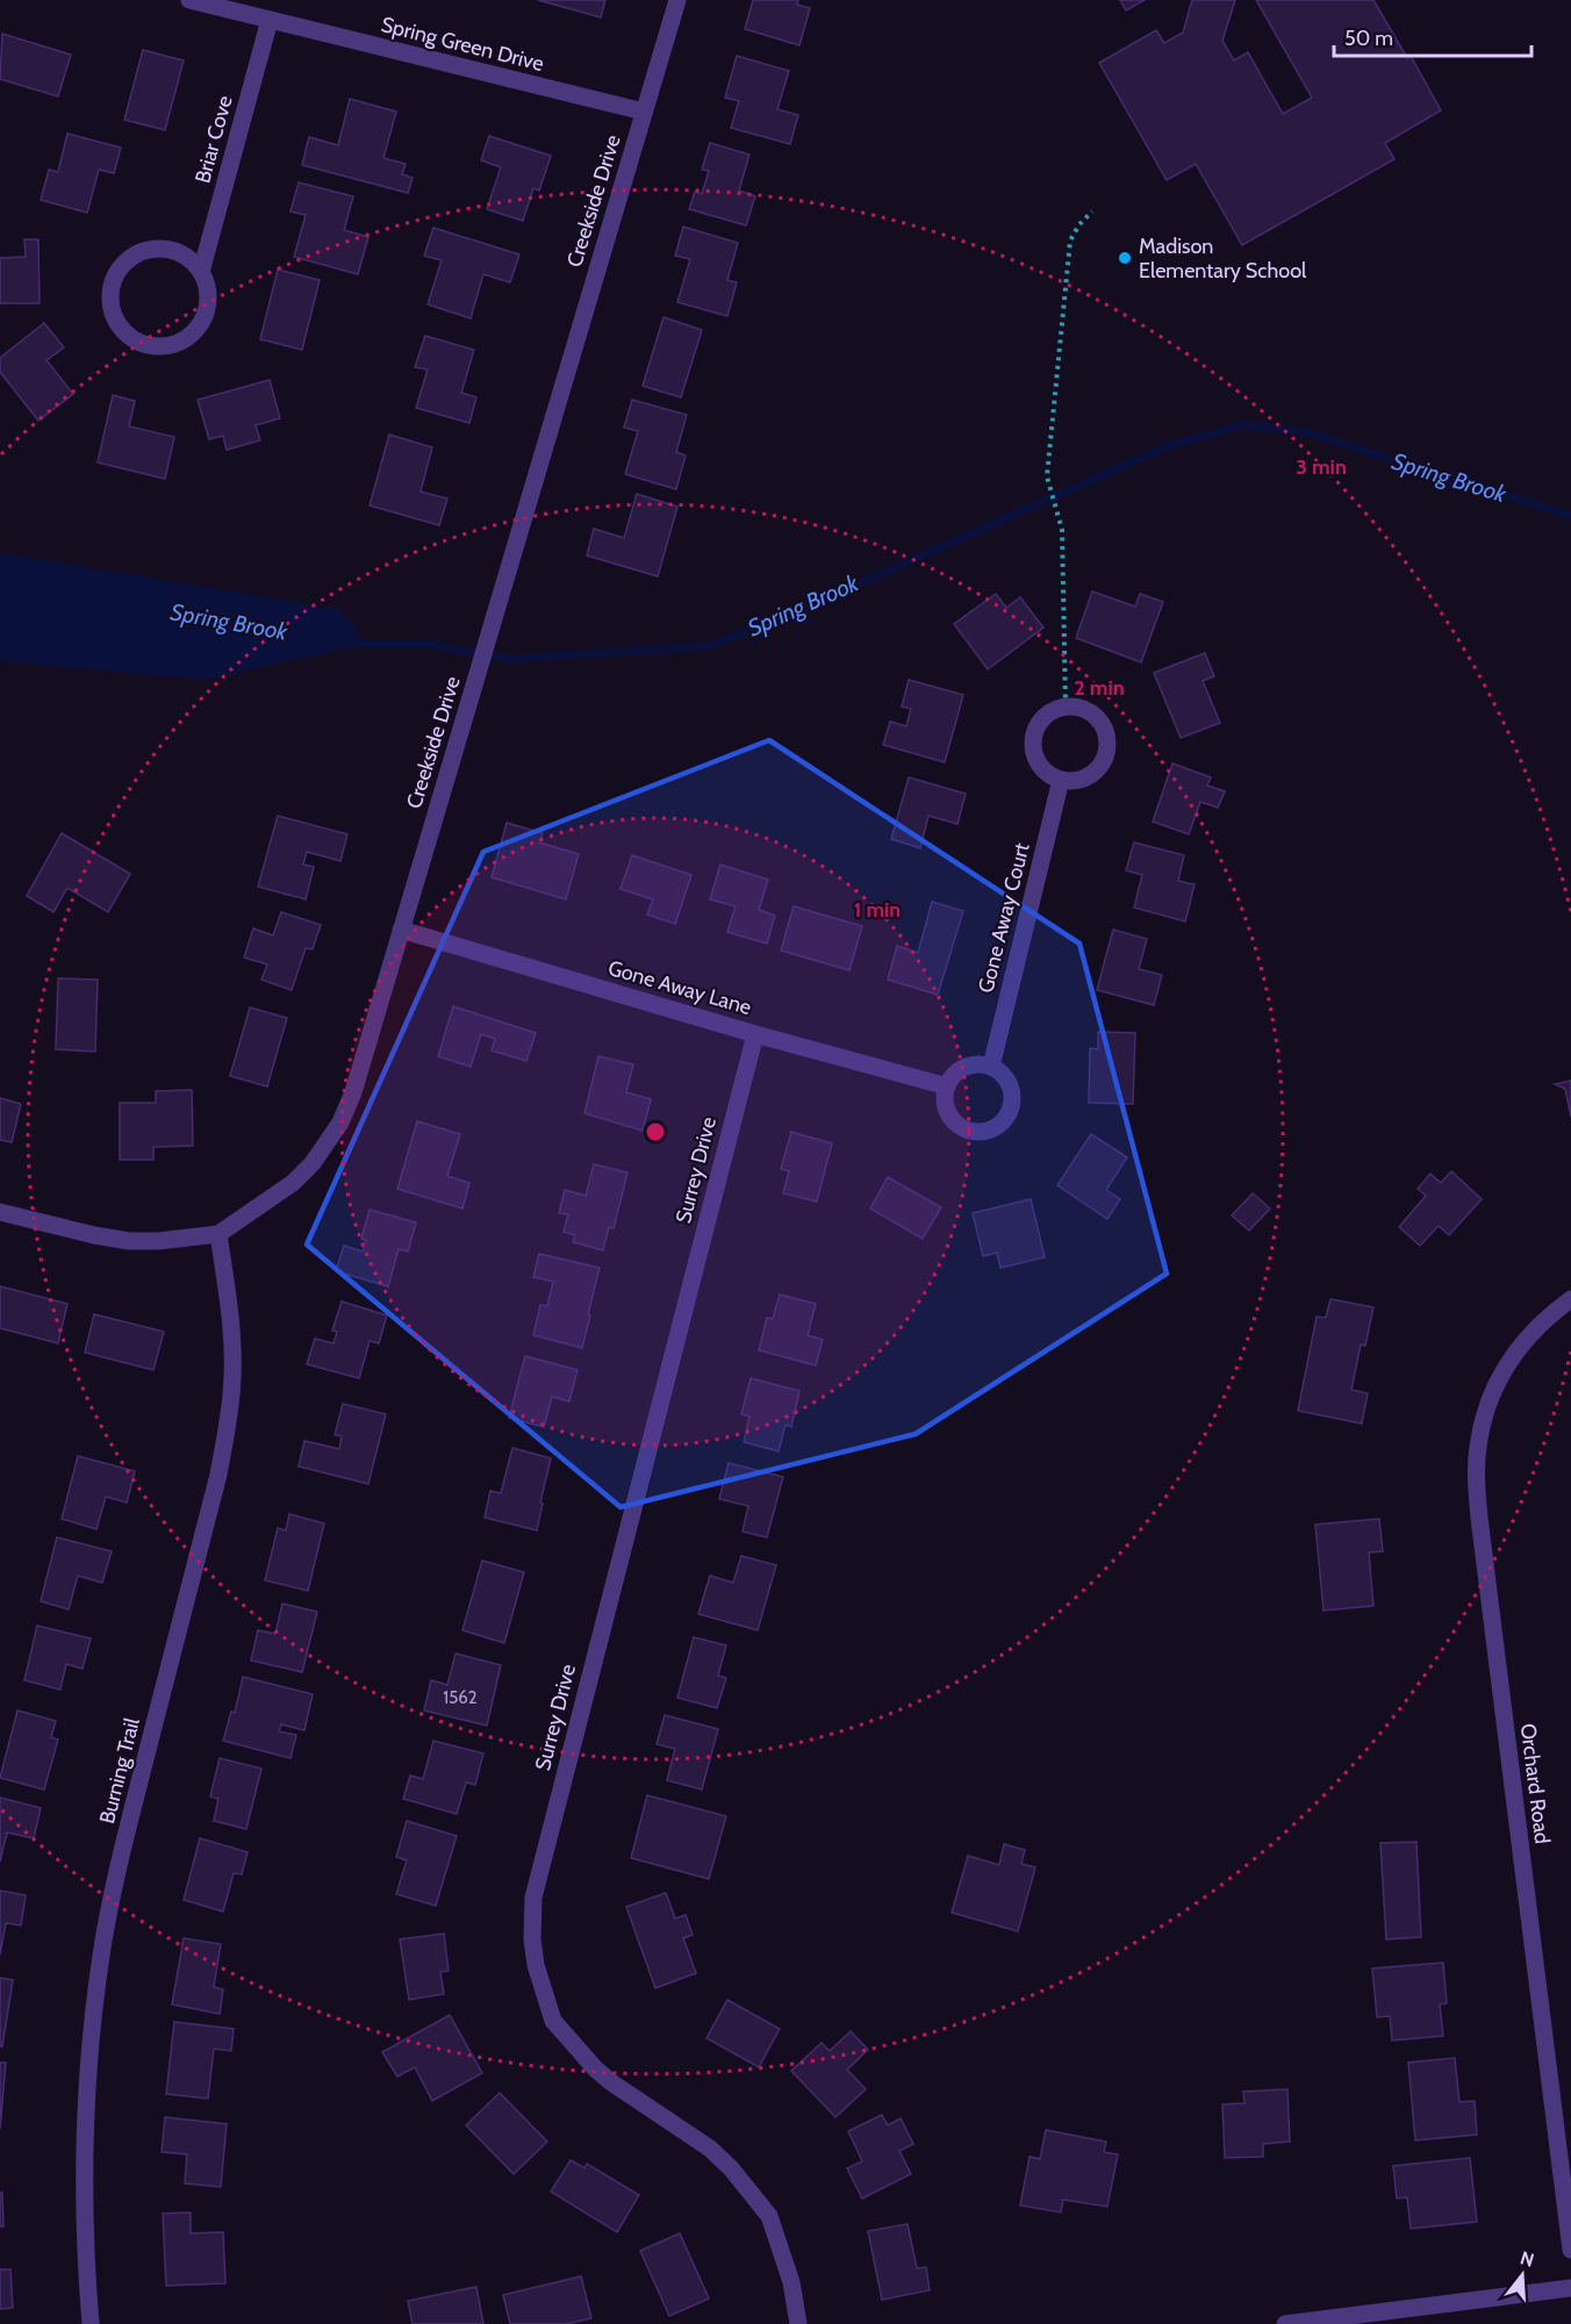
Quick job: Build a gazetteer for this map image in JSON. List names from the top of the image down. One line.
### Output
{"streets":{"street":["Spring Green Drive","Briar Cove","Creekside Drive","Gone Away Court","Gone Away Lane","Surrey Drive","Burning Trail","Orchard Road"]},"crossings":[["Spring Green Drive","Briar Cove"],["Spring Green Drive","Creekside Drive"],["Creekside Drive","Gone Away Lane"],["Creekside Drive","Burning Trail"],["Gone Away Court","Gone Away Lane"],["Gone Away Lane","Surrey Drive"]],"water":["Spring Brook"],"places":["Madison Elementary School"],"house_numbers":["1562"],"scale_bar":"50 m","north":"top","rings":["3 min","2 min","1 min"]}
